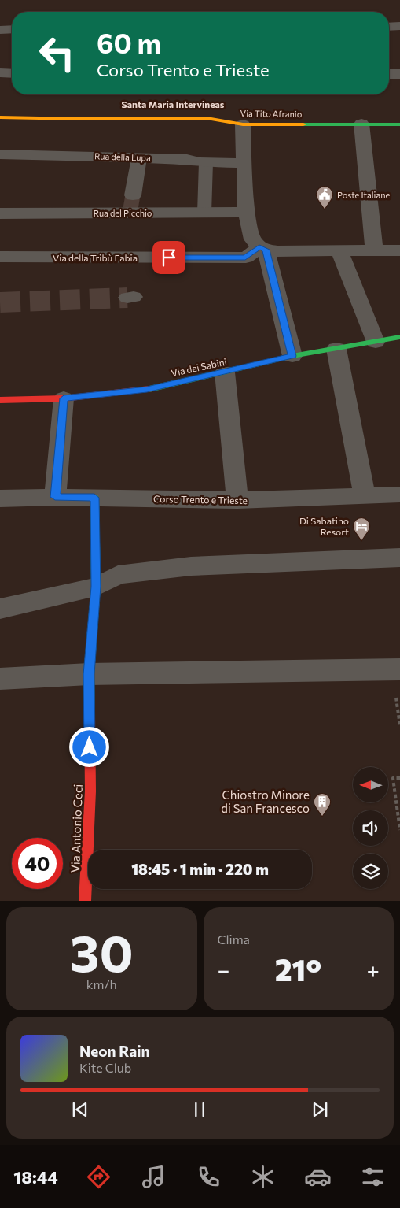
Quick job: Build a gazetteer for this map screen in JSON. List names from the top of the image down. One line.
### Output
{"streets":{"street":["Via Tito Afranio","Rua della Lupa","Rua del Picchio","Via della Tribù Fabia","Via dei Sabini","Corso Trento e Trieste","Via Antonio Ceci"]},"crossings":[["Corso Trento e Trieste","Via Antonio Ceci"]],"districts":["Santa Maria Intervineas"],"places":{"public building":["Poste Italiane"],"hotel":["Di Sabatino Resort"],"building":["Chiostro Minore di San Francesco"]},"north":"left","page":{"turn":["60 m","Corso Trento e Trieste"],"limit":"40","trip":"18:45 · 1 min · 220 m","tile":[["30","km/h"],"Clima"],"heat":["−","21°","+"],"song":["Neon Rain","Kite Club"],"tabs":"18:44"}}
